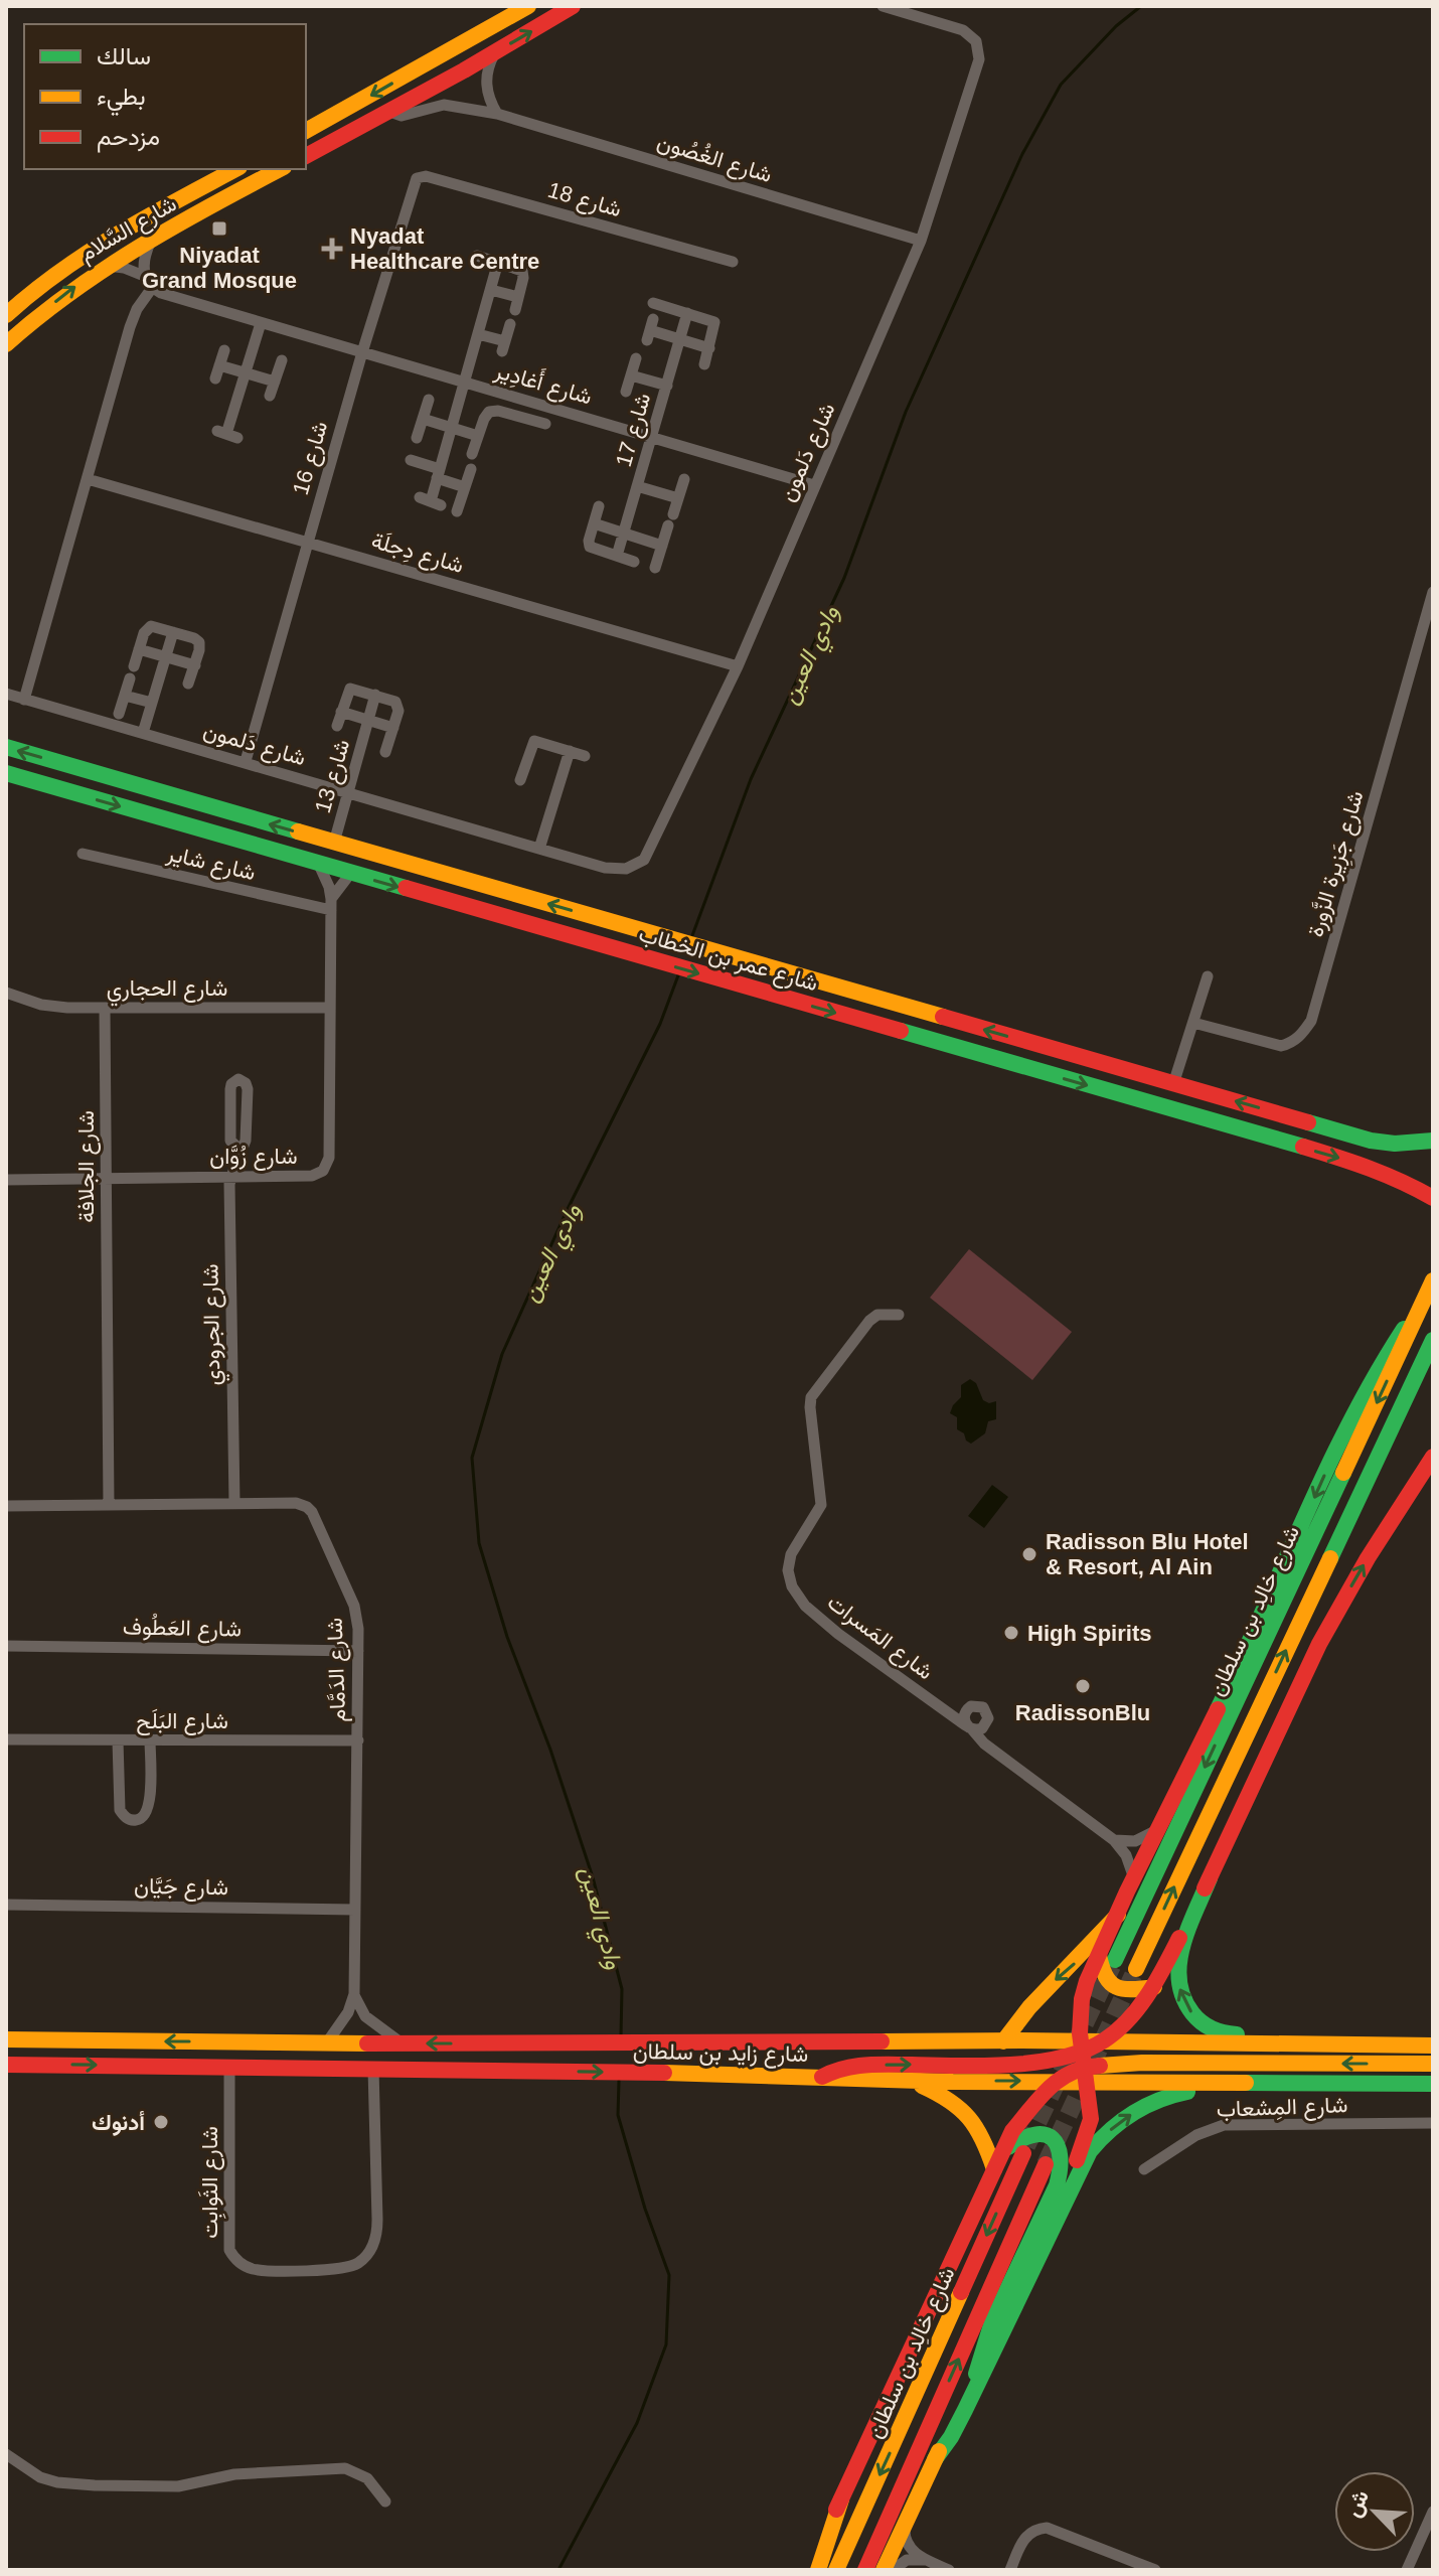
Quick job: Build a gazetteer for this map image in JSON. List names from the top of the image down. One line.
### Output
{"streets":{"main road":["شارع السَّلام","شارع عمر بن الخطاب","شارع خالِد بن سلطان","شارع زايد بن سلطان"],"street":["شارع الغُصُون","شارع 18","شارع أَغادِير","شارع 17","شارع دَلمون","شارع 16","شارع دِجلَة","شارع 13","شارع شاير","شارع جَزِيرة الزَّورة","شارع الحجاري","شارع زُوَّان","شارع الجلافة","شارع الجرودي","شارع العَطُوف","شارع المَسرات","شارع الدَمَّام","شارع البَلَح","شارع جَيَّان","شارع المِشعاب","شارع الثَوابِت"]},"crossings":[["شارع الغُصُون","شارع دَلمون"],["شارع 18","شارع 16"],["شارع أَغادِير","شارع 17"],["شارع أَغادِير","شارع دَلمون"],["شارع أَغادِير","شارع 16"],["شارع دَلمون","شارع 16"],["شارع دَلمون","شارع دِجلَة"],["شارع دَلمون","شارع 13"],["شارع 16","شارع دِجلَة"],["شارع 13","شارع عمر بن الخطاب"],["شارع شاير","شارع زُوَّان"],["شارع عمر بن الخطاب","شارع زُوَّان"],["شارع الحجاري","شارع زُوَّان"],["شارع الحجاري","شارع الجلافة"],["شارع زُوَّان","شارع الجلافة"],["شارع زُوَّان","شارع الجرودي"],["شارع الجلافة","شارع الدَمَّام"],["شارع الجرودي","شارع الدَمَّام"],["شارع العَطُوف","شارع الدَمَّام"],["شارع الدَمَّام","شارع البَلَح"],["شارع الدَمَّام","شارع جَيَّان"],["شارع الدَمَّام","شارع زايد بن سلطان"],["شارع زايد بن سلطان","شارع الثَوابِت"]],"water":["وادي العين"],"places":{"transit":["Niyadat Grand Mosque"],"health":["Nyadat Healthcare Centre"],"other":["Radisson Blu Hotel & Resort, Al Ain","High Spirits","RadissonBlu","أدنوك"]},"legend":["سالك","بطيء","مزدحم"],"north":"top left"}
